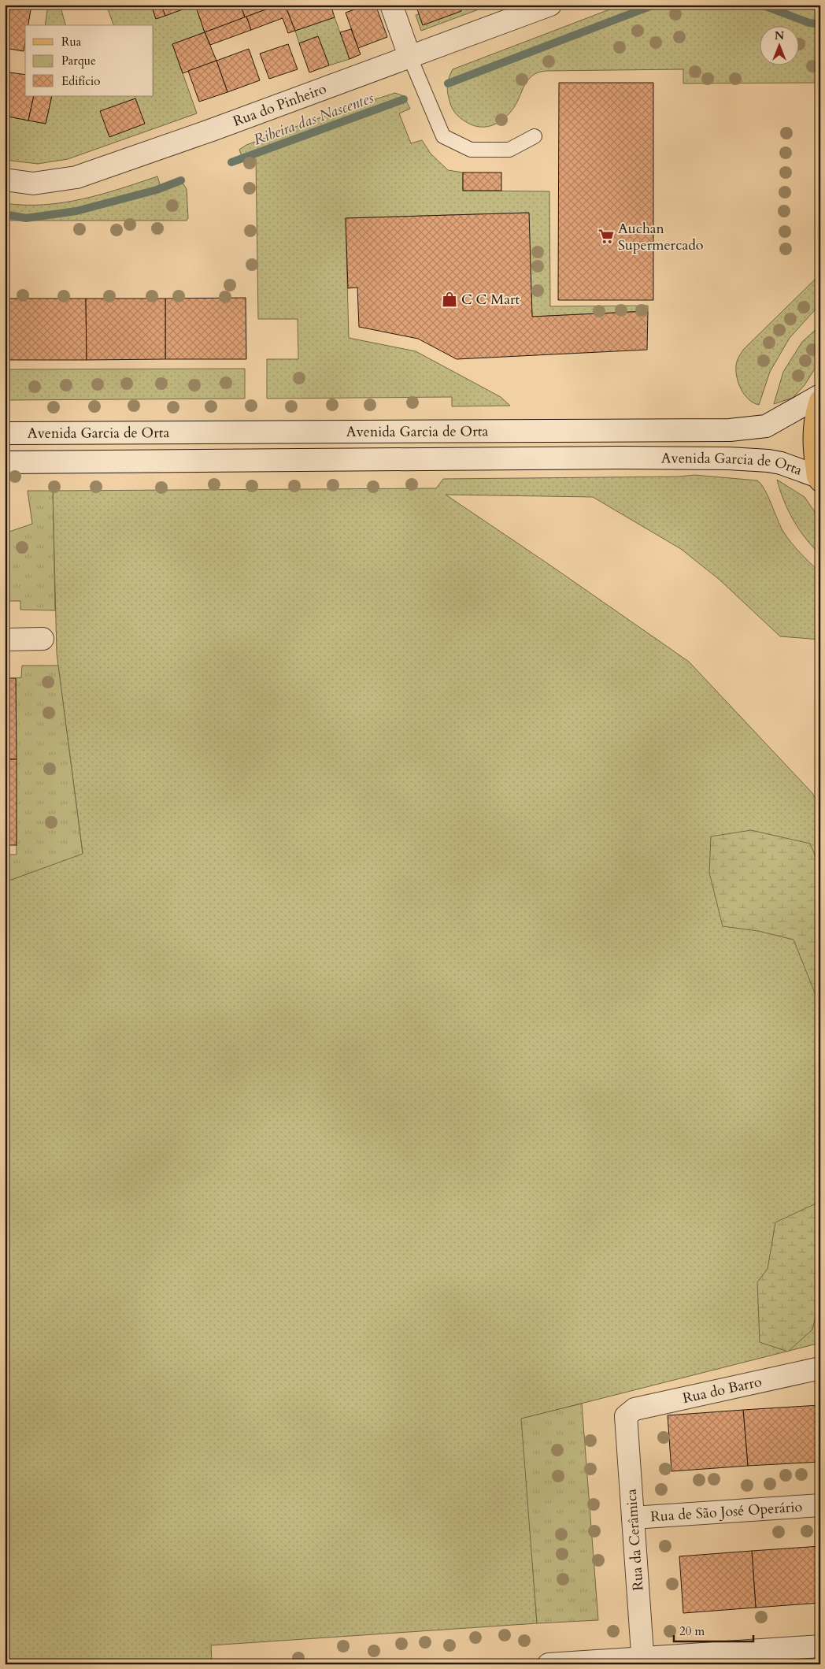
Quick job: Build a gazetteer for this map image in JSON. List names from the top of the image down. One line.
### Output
{"streets":{"main road":["Rua do Pinheiro","Avenida Garcia de Orta","Rua do Barro","Rua de São José Operário","Rua da Cerâmica"]},"crossings":[["Rua do Barro","Rua da Cerâmica"],["Rua de São José Operário","Rua da Cerâmica"]],"water":["Ribeira das Nascentes"],"places":{"supermarket":["Auchan Supermercado"],"shop":["C C Mart"]},"legend":["Rua","Parque","Edifício"],"scale_bar":"20 m","north":"top"}
